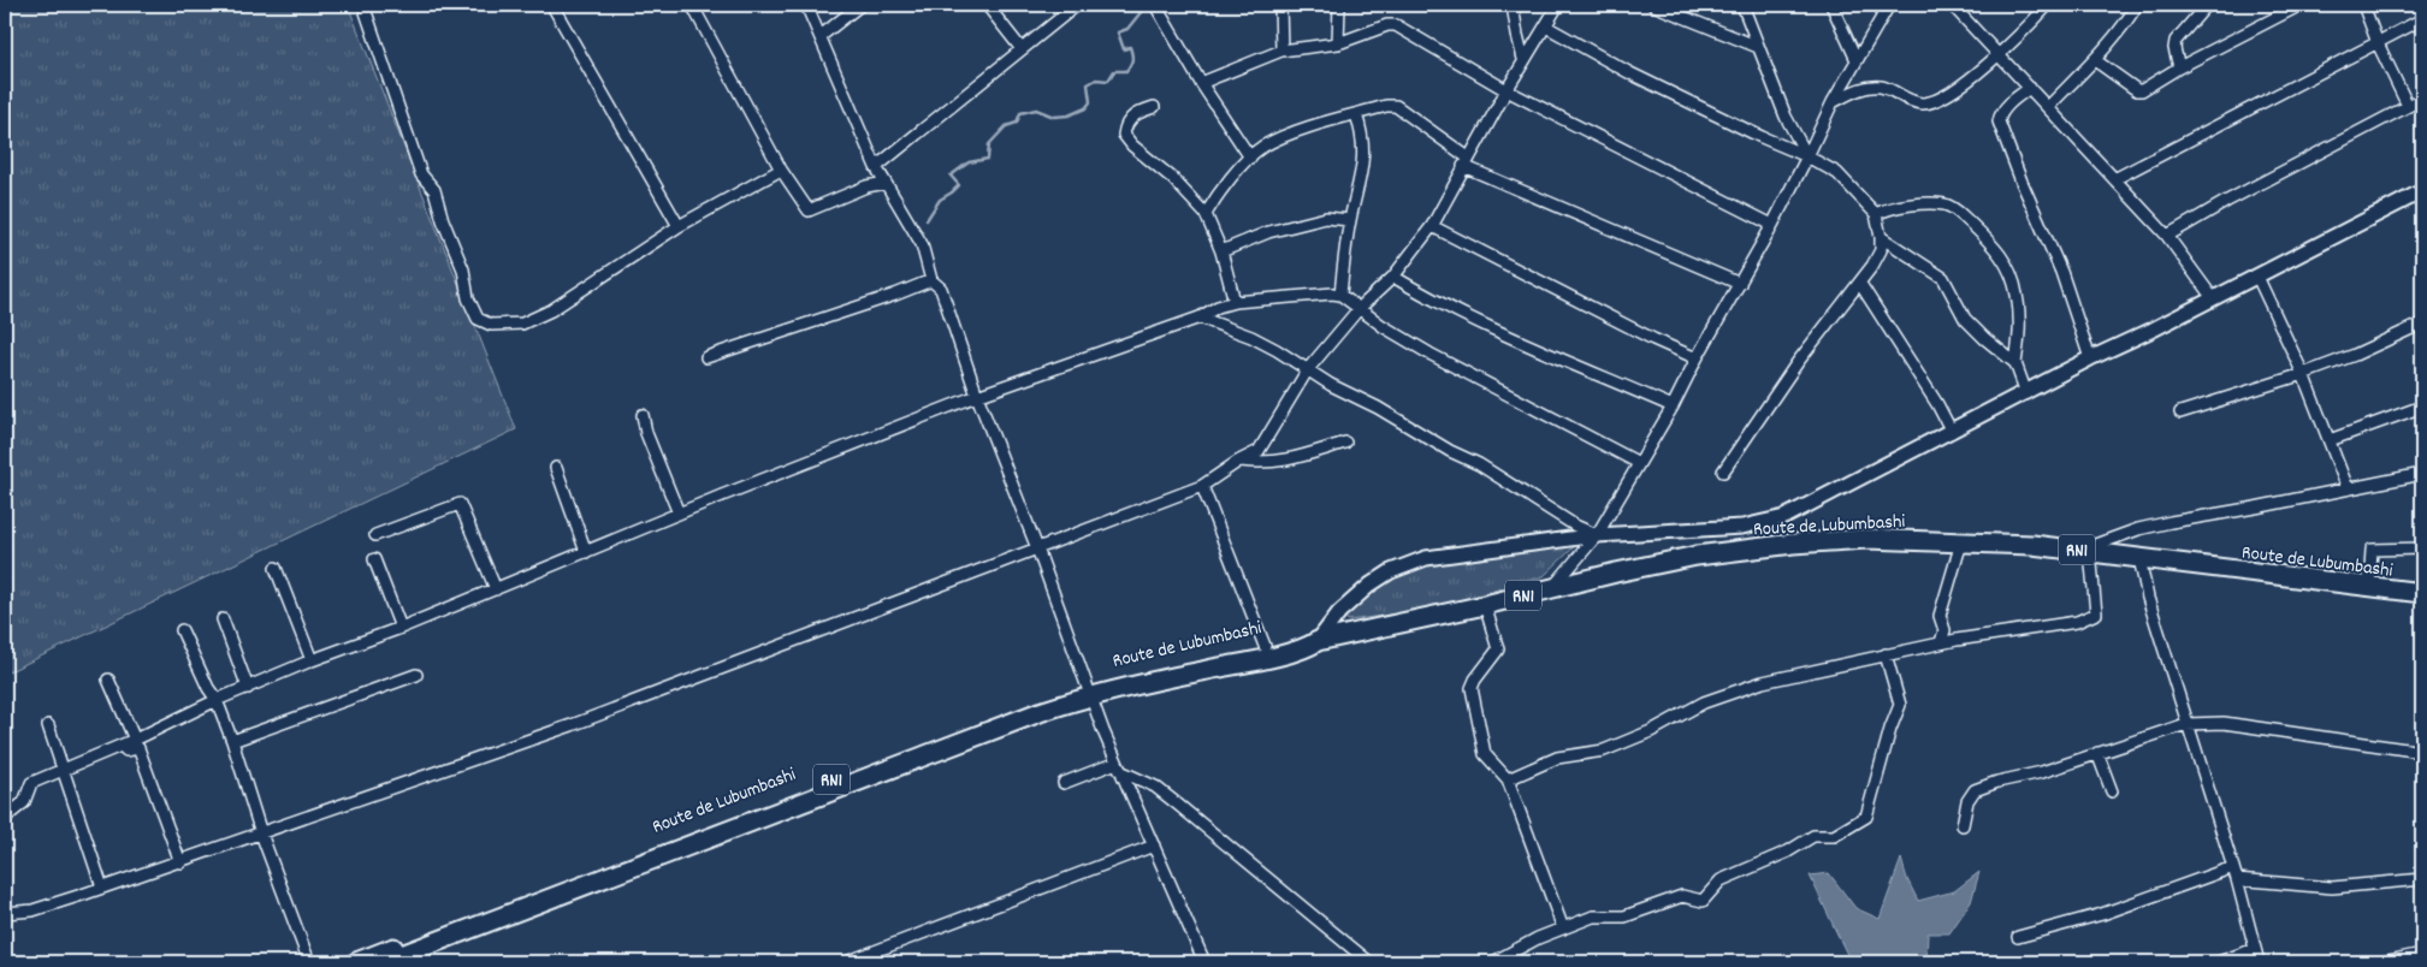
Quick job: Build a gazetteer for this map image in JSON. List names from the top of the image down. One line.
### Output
{"streets":{"highway":["Route de Lubumbashi","RN1"]}}
